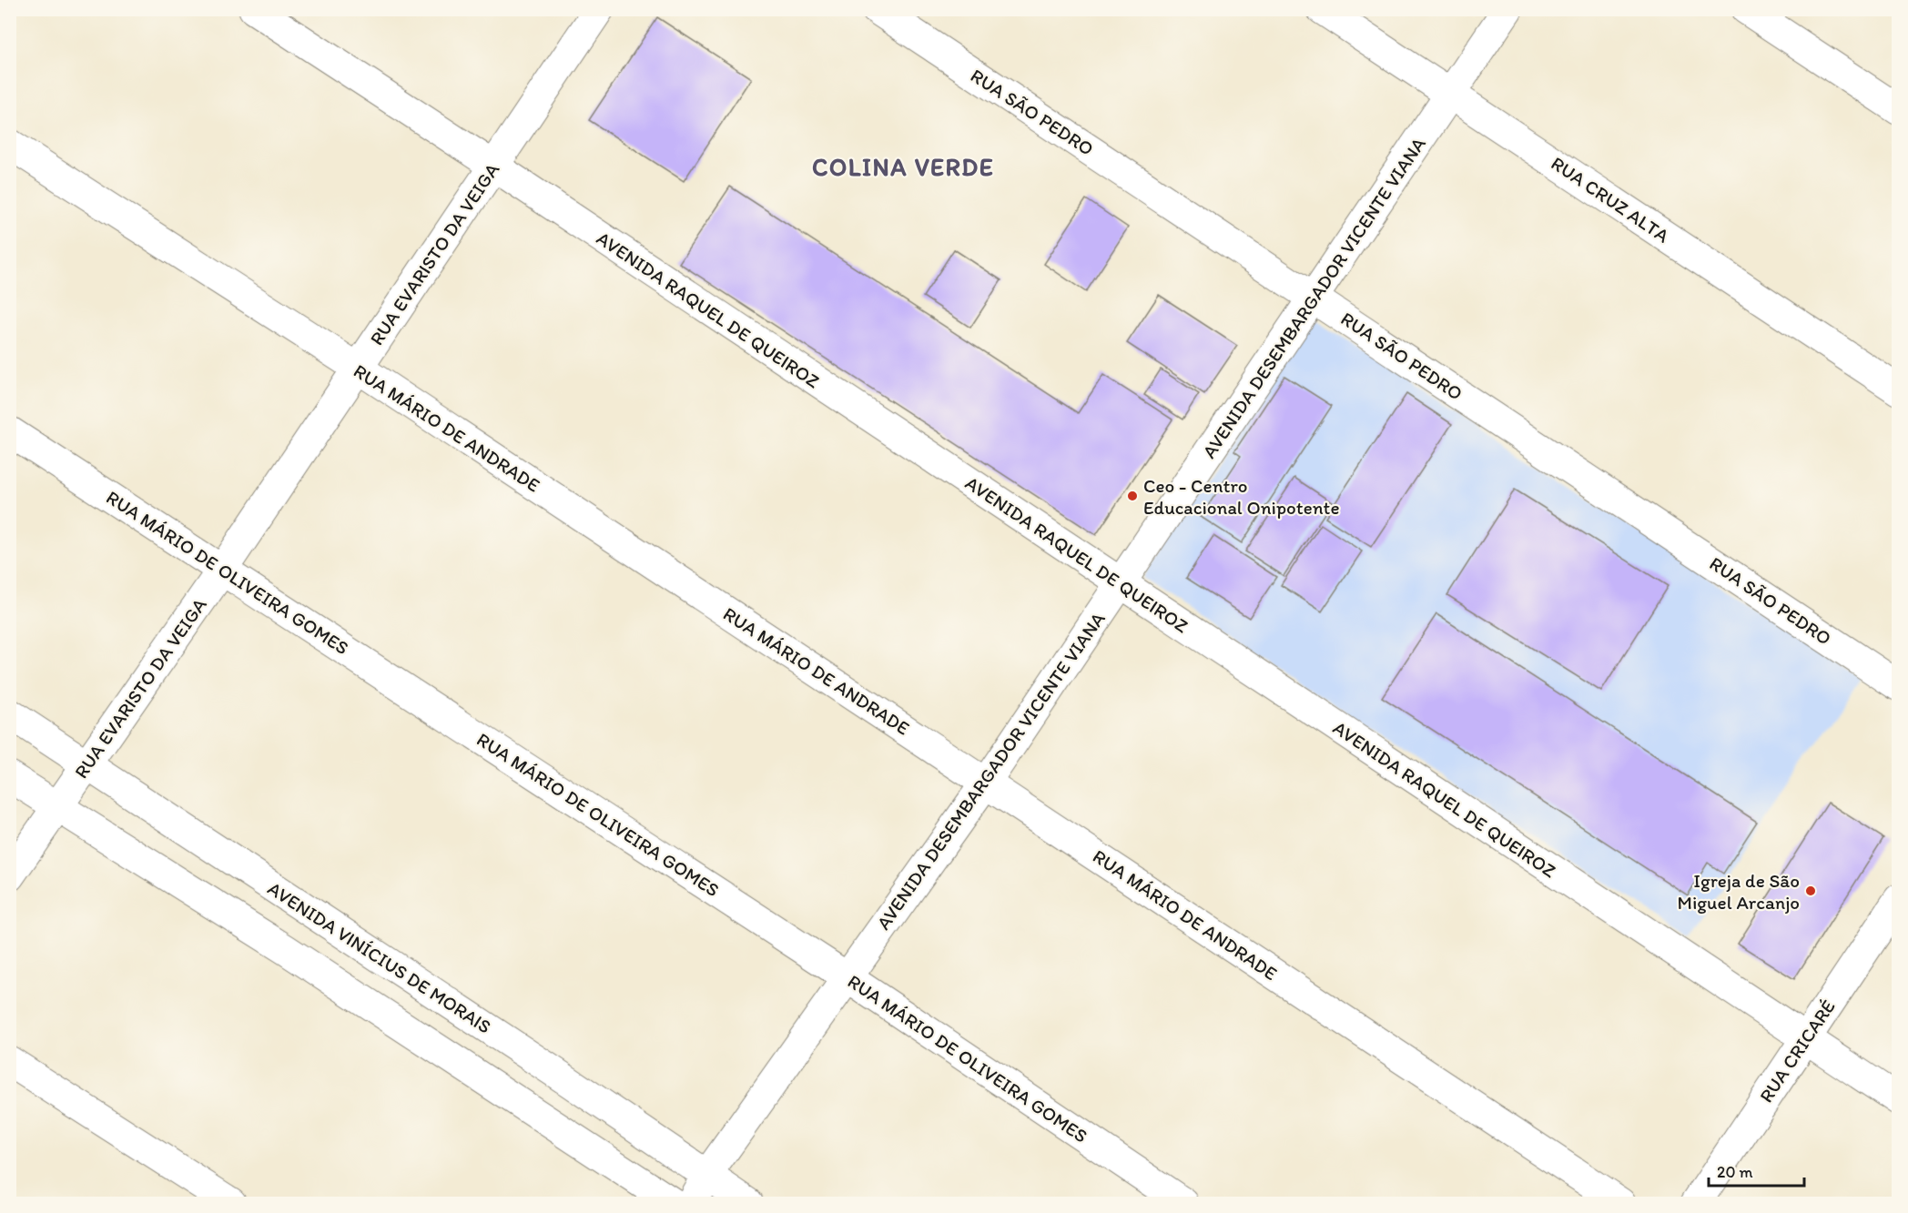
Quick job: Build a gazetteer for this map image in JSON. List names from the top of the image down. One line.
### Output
{"streets":{"street":["RUA SÃO PEDRO","RUA CRUZ ALTA","RUA EVARISTO DA VEIGA","AVENIDA DESEMBARGADOR VICENTE VIANA","AVENIDA RAQUEL DE QUEIROZ","RUA MÁRIO DE ANDRADE","RUA MÁRIO DE OLIVEIRA GOMES","AVENIDA VINÍCIUS DE MORAIS","RUA CRICARÉ"]},"crossings":[["RUA SÃO PEDRO","AVENIDA DESEMBARGADOR VICENTE VIANA"],["RUA CRUZ ALTA","AVENIDA DESEMBARGADOR VICENTE VIANA"],["RUA EVARISTO DA VEIGA","AVENIDA RAQUEL DE QUEIROZ"],["RUA EVARISTO DA VEIGA","RUA MÁRIO DE ANDRADE"],["RUA EVARISTO DA VEIGA","RUA MÁRIO DE OLIVEIRA GOMES"],["RUA EVARISTO DA VEIGA","AVENIDA VINÍCIUS DE MORAIS"],["AVENIDA DESEMBARGADOR VICENTE VIANA","AVENIDA RAQUEL DE QUEIROZ"],["AVENIDA DESEMBARGADOR VICENTE VIANA","RUA MÁRIO DE ANDRADE"],["AVENIDA DESEMBARGADOR VICENTE VIANA","RUA MÁRIO DE OLIVEIRA GOMES"],["AVENIDA DESEMBARGADOR VICENTE VIANA","AVENIDA VINÍCIUS DE MORAIS"],["AVENIDA RAQUEL DE QUEIROZ","RUA CRICARÉ"]],"districts":["COLINA VERDE"],"places":["Ceo - Centro Educacional Onipotente","Igreja de São Miguel Arcanjo"],"scale_bar":"20 m"}
